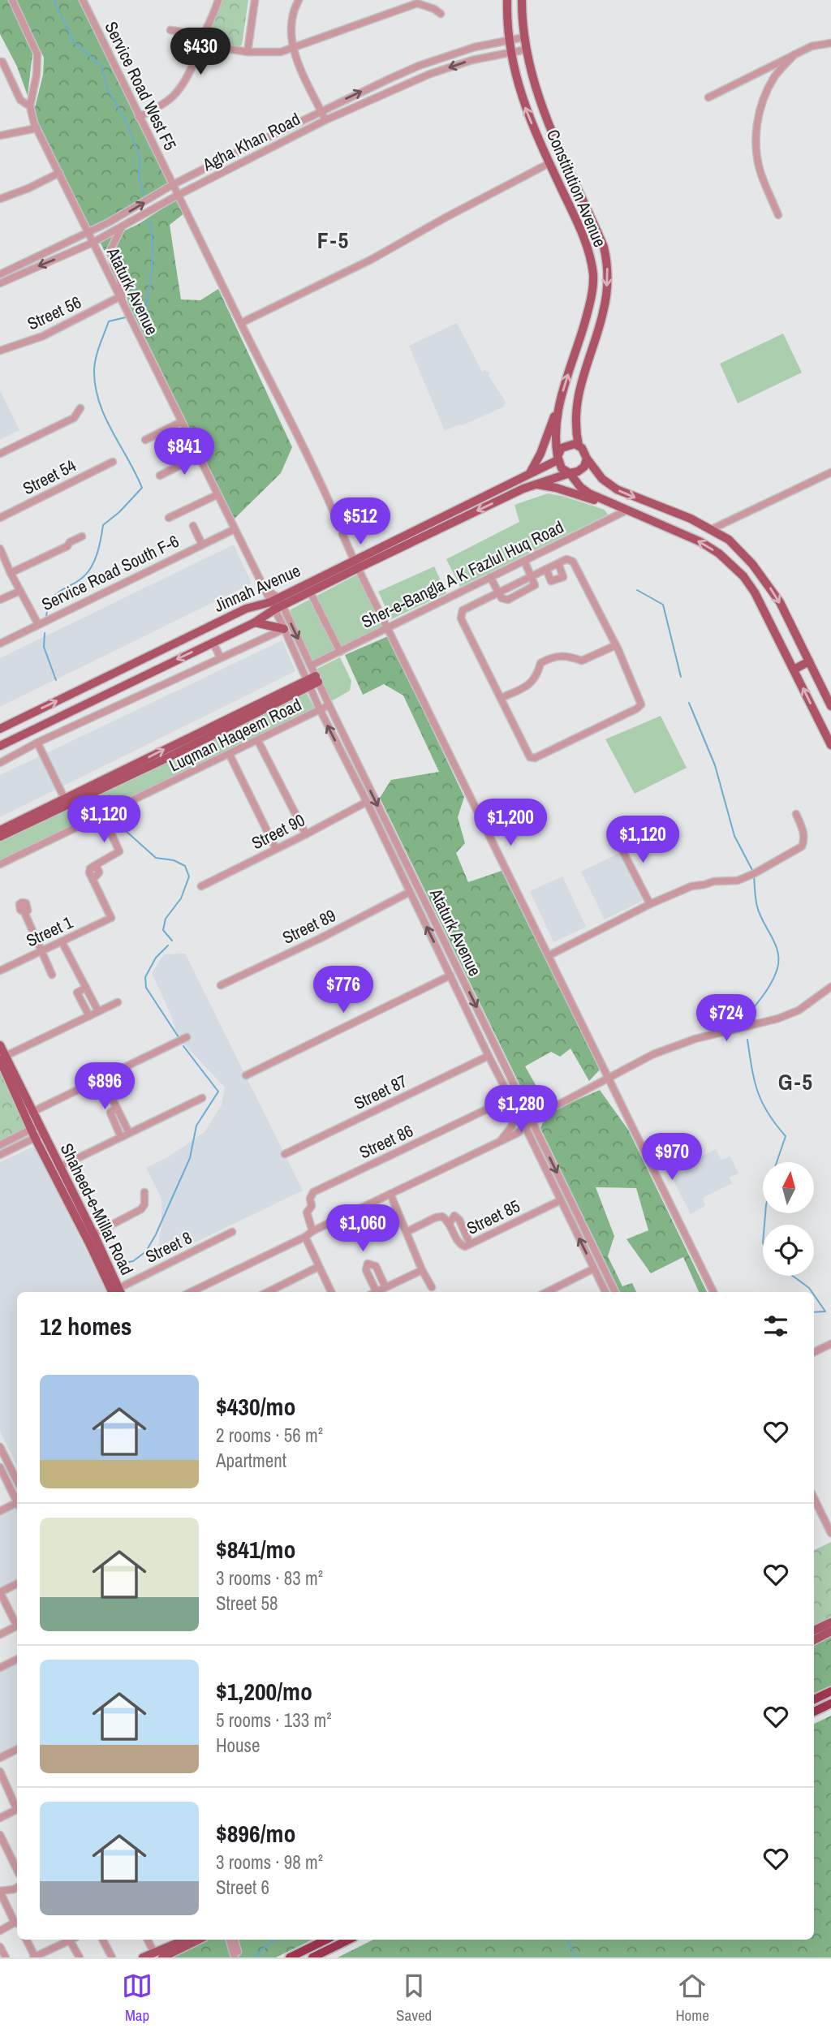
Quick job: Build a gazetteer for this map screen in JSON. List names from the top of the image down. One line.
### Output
{"streets":{"main road":["Constitution Avenue","Jinnah Avenue","Shaheed-e-Millat Road"],"street":["Service Road West F5","Agha Khan Road","Ataturk Avenue","Street 56","Street 54","Service Road South F-6","Sher-e-Bangla A K Fazlul Huq Road","Luqman Haqeem Road","Street 90","Street 89","Street 1","Street 87","Street 86","Street 85","Street 8"]},"crossings":[["Service Road West F5","Agha Khan Road"],["Service Road West F5","Sher-e-Bangla A K Fazlul Huq Road"],["Service Road West F5","Jinnah Avenue"],["Agha Khan Road","Constitution Avenue"],["Agha Khan Road","Ataturk Avenue"],["Constitution Avenue","Jinnah Avenue"],["Ataturk Avenue","Street 56"],["Ataturk Avenue","Service Road South F-6"],["Ataturk Avenue","Sher-e-Bangla A K Fazlul Huq Road"],["Ataturk Avenue","Jinnah Avenue"],["Ataturk Avenue","Luqman Haqeem Road"],["Ataturk Avenue","Street 90"],["Ataturk Avenue","Street 89"],["Ataturk Avenue","Street 87"],["Ataturk Avenue","Street 86"],["Ataturk Avenue","Street 85"],["Luqman Haqeem Road","Street 1"]],"districts":["F-5","G-5"],"north":"top","page":{"price":["$430","$841","$512","$1,120","$1,200","$1,120","$776","$724","$896","$1,280","$970","$1,060"],"heading":"12 homes","list":[{"name":"$430/mo","note":"2 rooms · 56 m² · Apartment"},{"name":"$841/mo","note":"3 rooms · 83 m² · Street 58"},{"name":"$1,200/mo","note":"5 rooms · 133 m² · House"},{"name":"$896/mo","note":"3 rooms · 98 m² · Street 6"}],"tabs":["Map","Saved","Home"]}}
